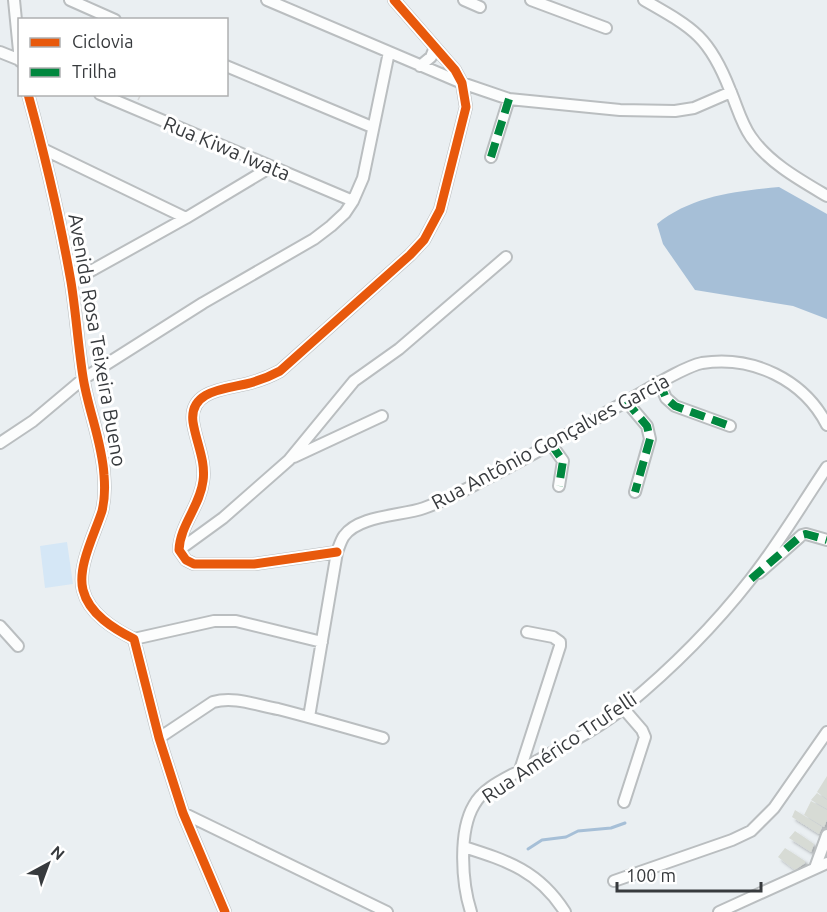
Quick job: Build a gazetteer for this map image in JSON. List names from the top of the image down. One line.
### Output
{"streets":{"street":["Rua Kiwa Iwata","Avenida Rosa Teixeira Bueno","Rua Antônio Gonçalves Garcia","Rua Américo Trufelli"]},"legend":["Ciclovia","Trilha"],"scale_bar":"100 m","north":"top right"}
